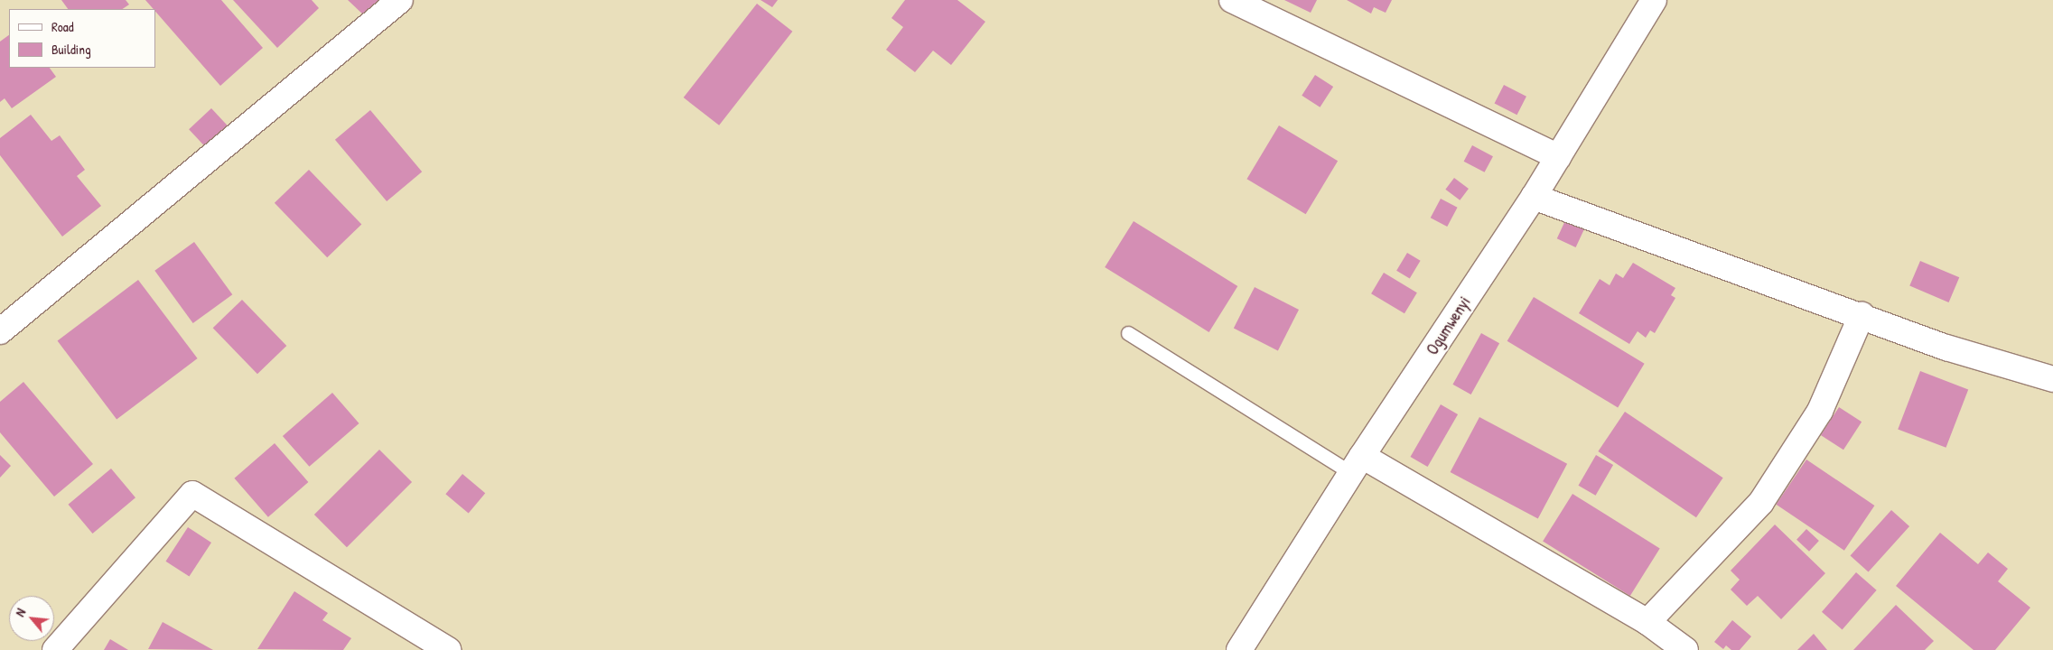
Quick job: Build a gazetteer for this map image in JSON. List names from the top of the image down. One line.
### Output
{"streets":{"street":["Ogumwenyi"]},"legend":["Road","Building"],"north":"top left"}
